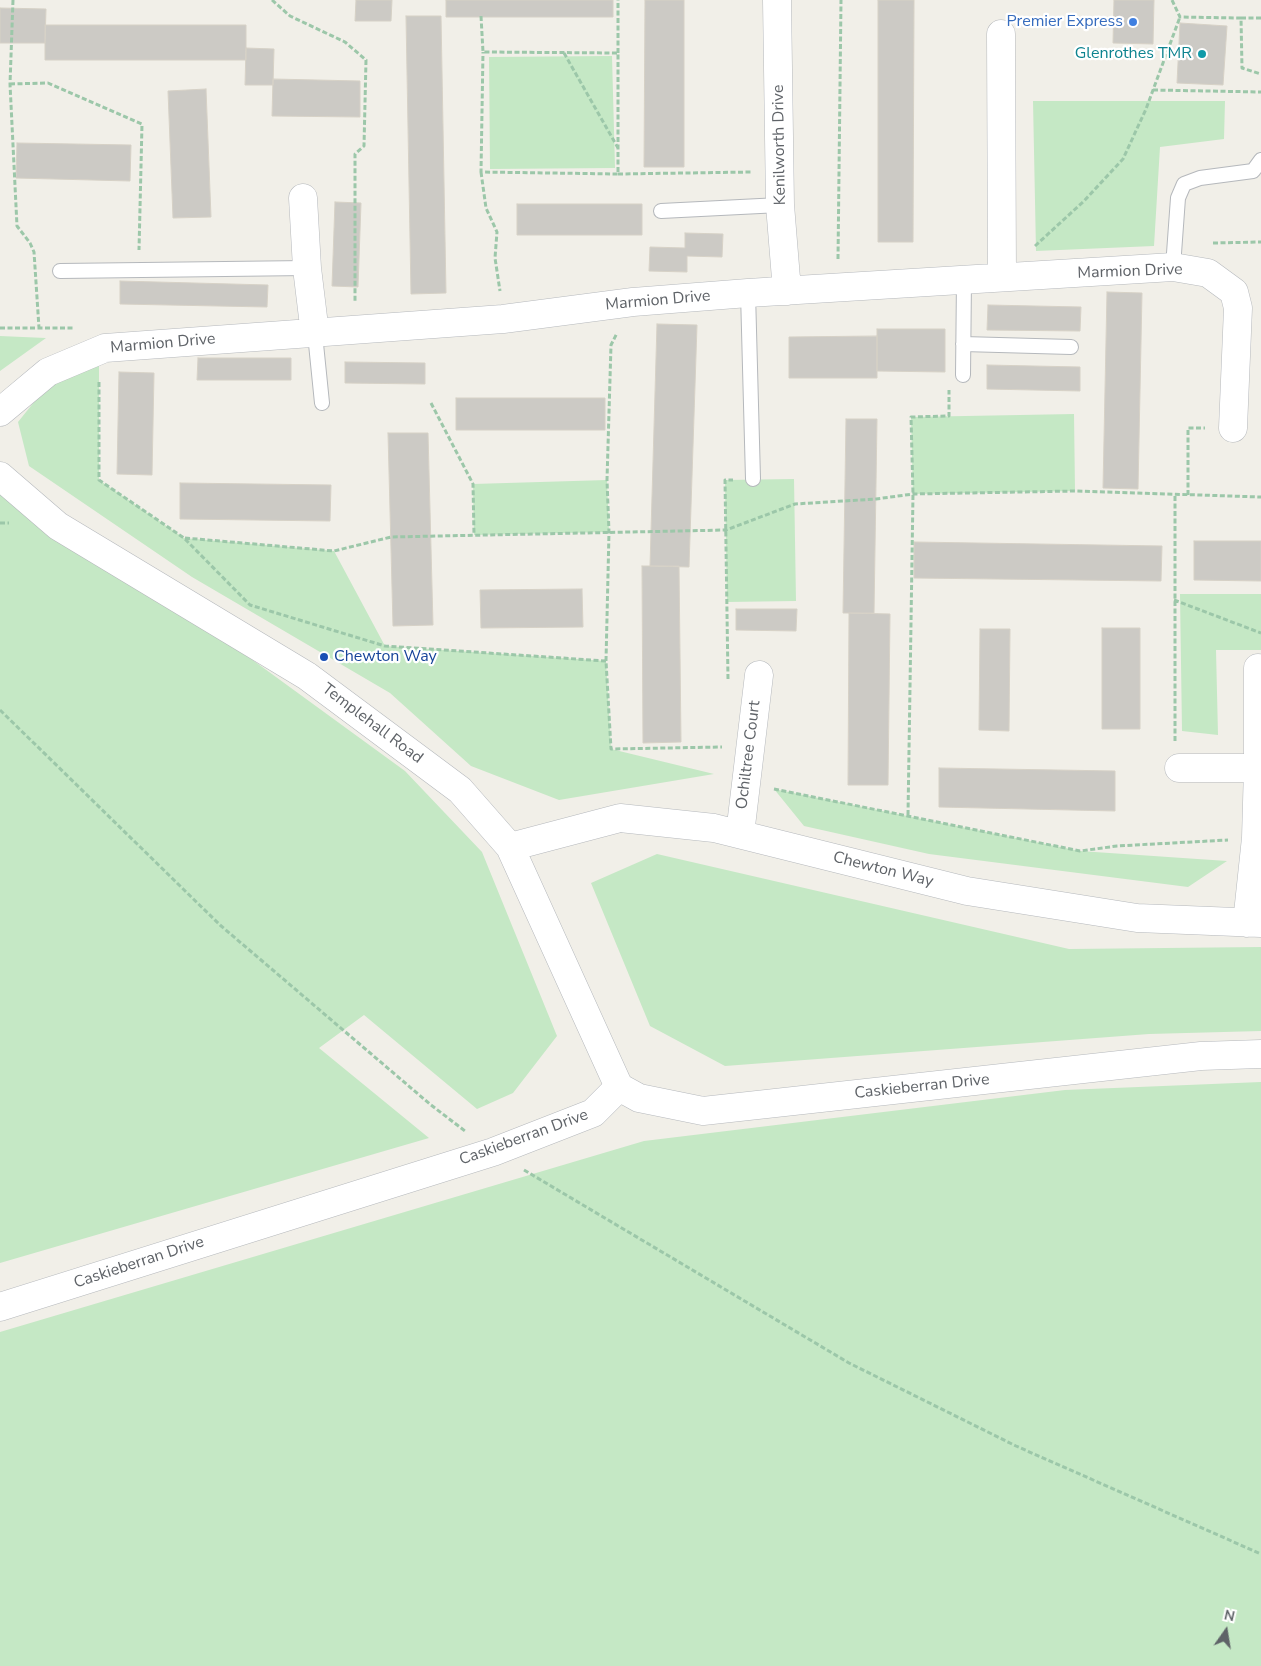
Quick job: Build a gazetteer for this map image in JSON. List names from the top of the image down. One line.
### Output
{"streets":{"street":["Kenilworth Drive","Marmion Drive","Templehall Road","Ochiltree Court","Chewton Way","Caskieberran Drive"]},"crossings":[["Kenilworth Drive","Marmion Drive"],["Templehall Road","Chewton Way"],["Templehall Road","Caskieberran Drive"],["Ochiltree Court","Chewton Way"]],"places":["Premier Express","Glenrothes TMR","Chewton Way"],"north":"top"}
